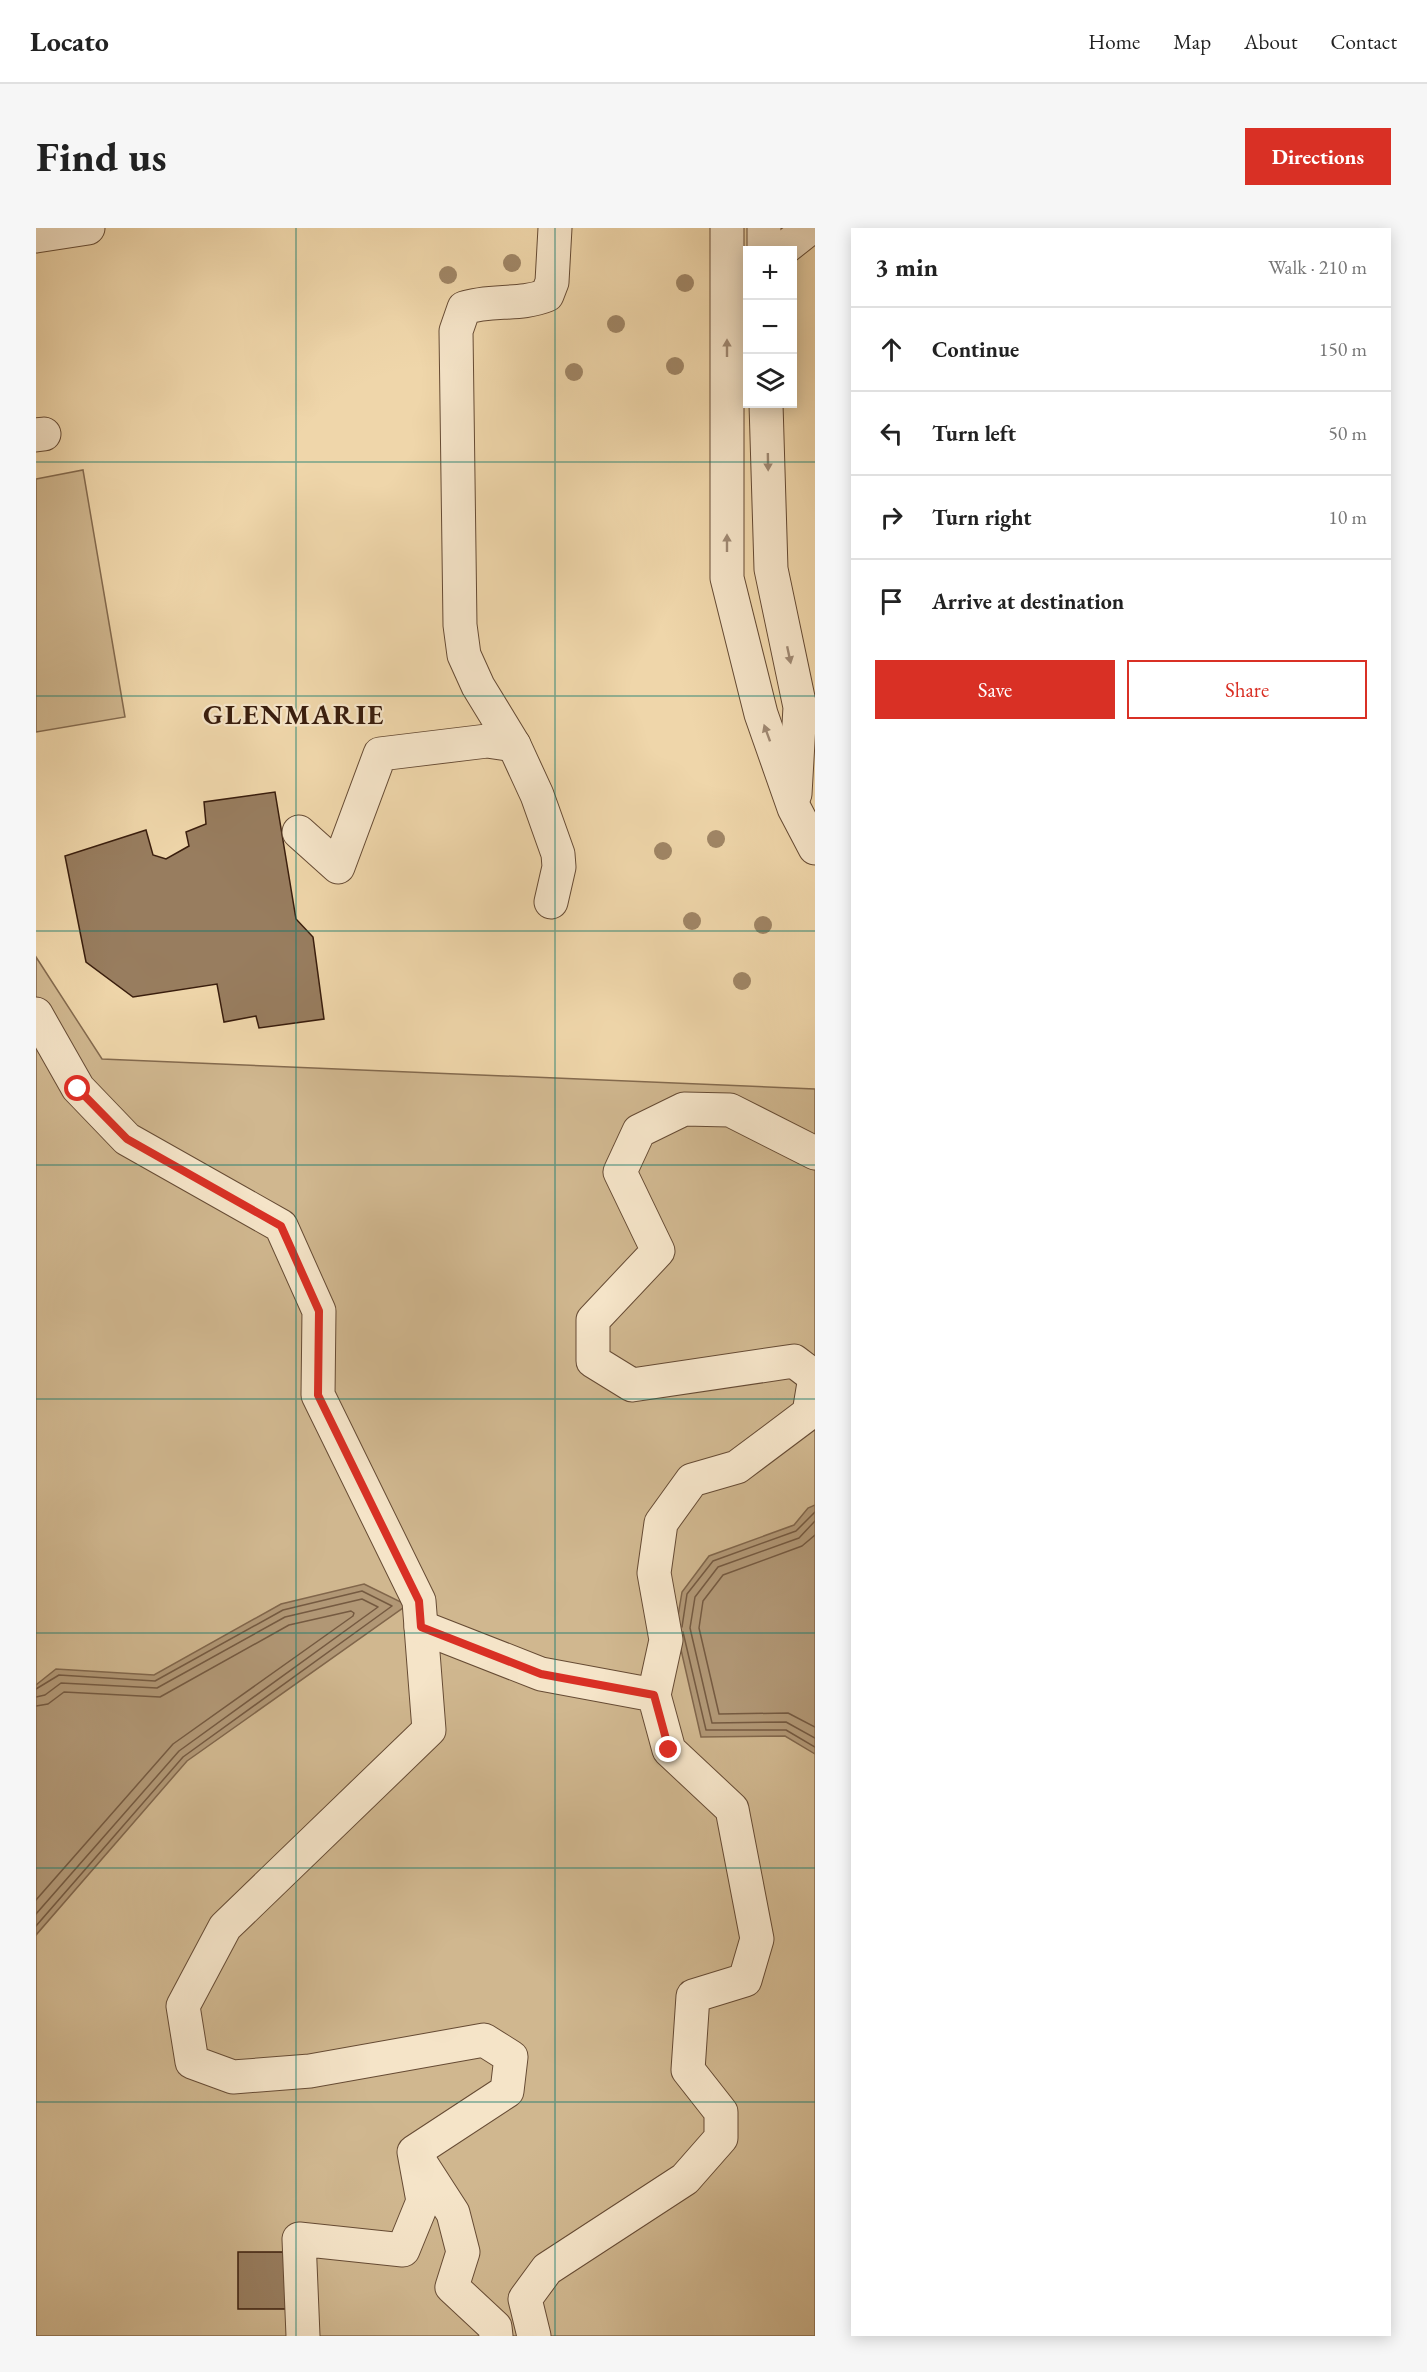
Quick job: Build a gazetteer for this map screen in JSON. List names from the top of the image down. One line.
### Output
{"districts":["GLENMARIE"],"page":{"header":"Locato","nav":["Home","Map","About","Contact"],"buttons":["Directions",["Save","Share"]],"title":"Find us","heading":["3 min","Walk · 210 m"],"map_buttons":["+","−"],"list":[["Continue","150 m"],["Turn left","50 m"],["Turn right","10 m"],"Arrive at destination"]}}
